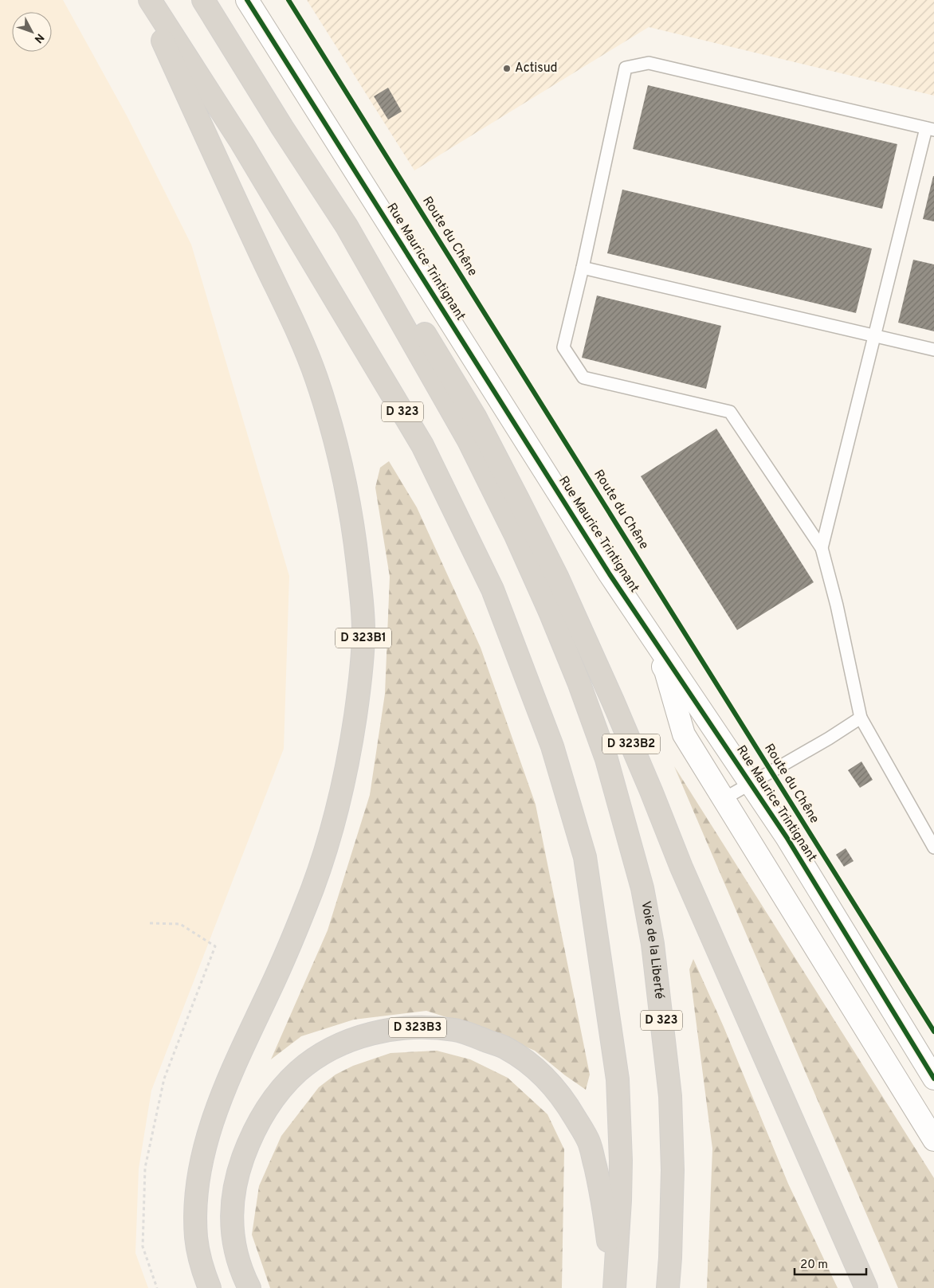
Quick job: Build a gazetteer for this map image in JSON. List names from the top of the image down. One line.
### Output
{"streets":{"highway":["D 323","D 323B1","D 323B2","Voie de la Liberté","D 323B3"],"street":["Rue Maurice Trintignant"],"cycle path":["Route du Chêne"]},"crossings":[["D 323","D 323B2"],["D 323","Voie de la Liberté"],["D 323","D 323B3"],["D 323B2","Voie de la Liberté"]],"places":["Actisud"],"scale_bar":"20 m","north":"bottom right"}
